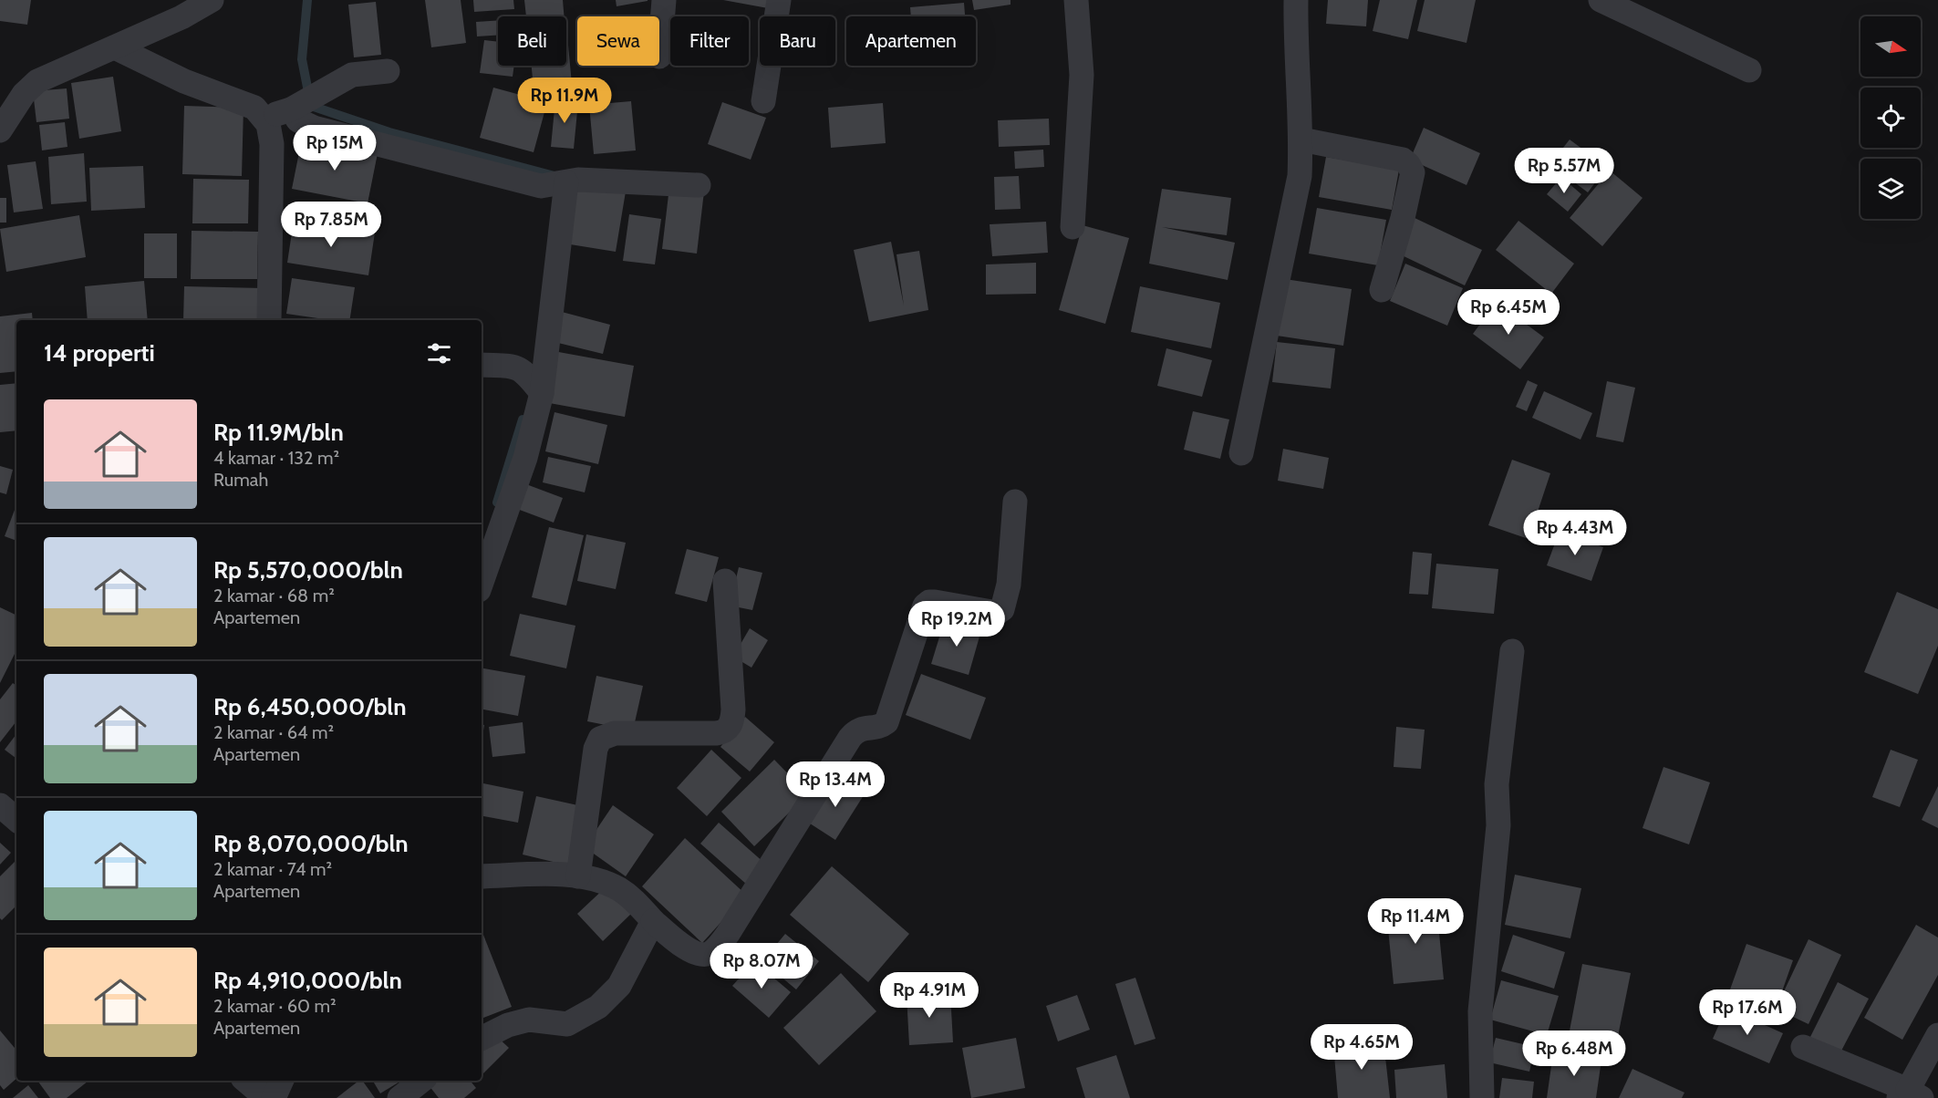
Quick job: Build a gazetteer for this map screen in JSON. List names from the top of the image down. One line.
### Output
{"north":"right","page":{"chip":["Beli","Sewa","Filter","Baru","Apartemen"],"price":["Rp 11.9M","Rp 15M","Rp 5.57M","Rp 7.85M","Rp 6.45M","Rp 4.43M","Rp 19.2M","Rp 13.4M","Rp 11.4M","Rp 8.07M","Rp 4.91M","Rp 17.6M","Rp 4.65M","Rp 6.48M"],"heading":"14 properti","list":[{"name":"Rp 11.9M/bln","note":"4 kamar · 132 m² · Rumah"},{"name":"Rp 5,570,000/bln","note":"2 kamar · 68 m² · Apartemen"},{"name":"Rp 6,450,000/bln","note":"2 kamar · 64 m² · Apartemen"},{"name":"Rp 8,070,000/bln","note":"2 kamar · 74 m² · Apartemen"},{"name":"Rp 4,910,000/bln","note":"2 kamar · 60 m² · Apartemen"}]}}
